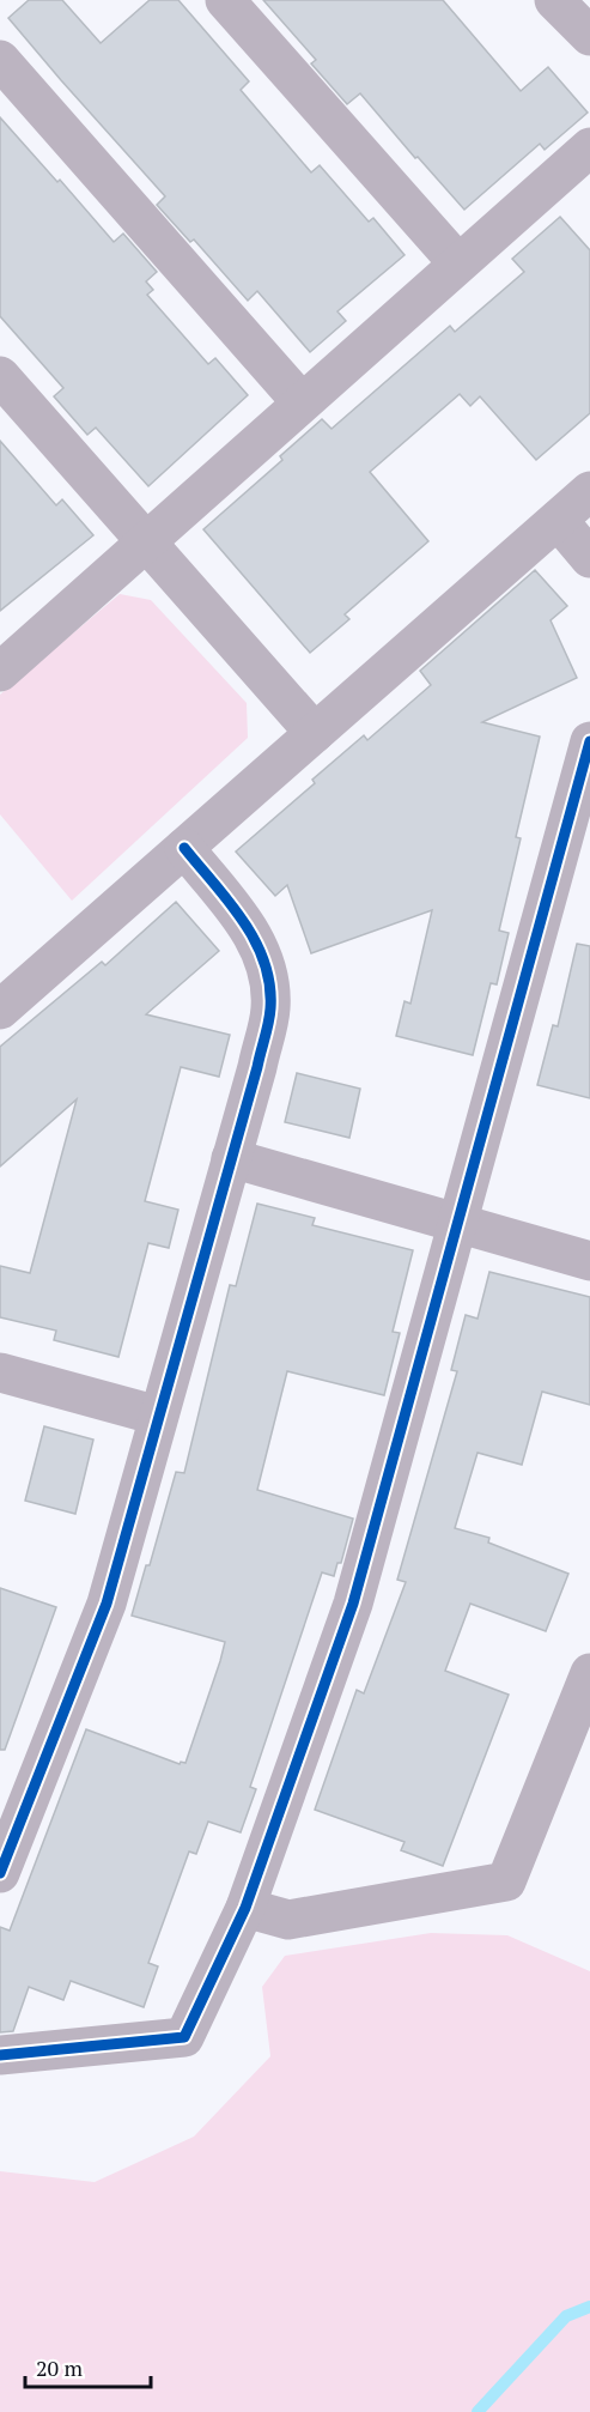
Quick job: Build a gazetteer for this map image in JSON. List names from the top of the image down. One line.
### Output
{"scale_bar":"20 m"}
